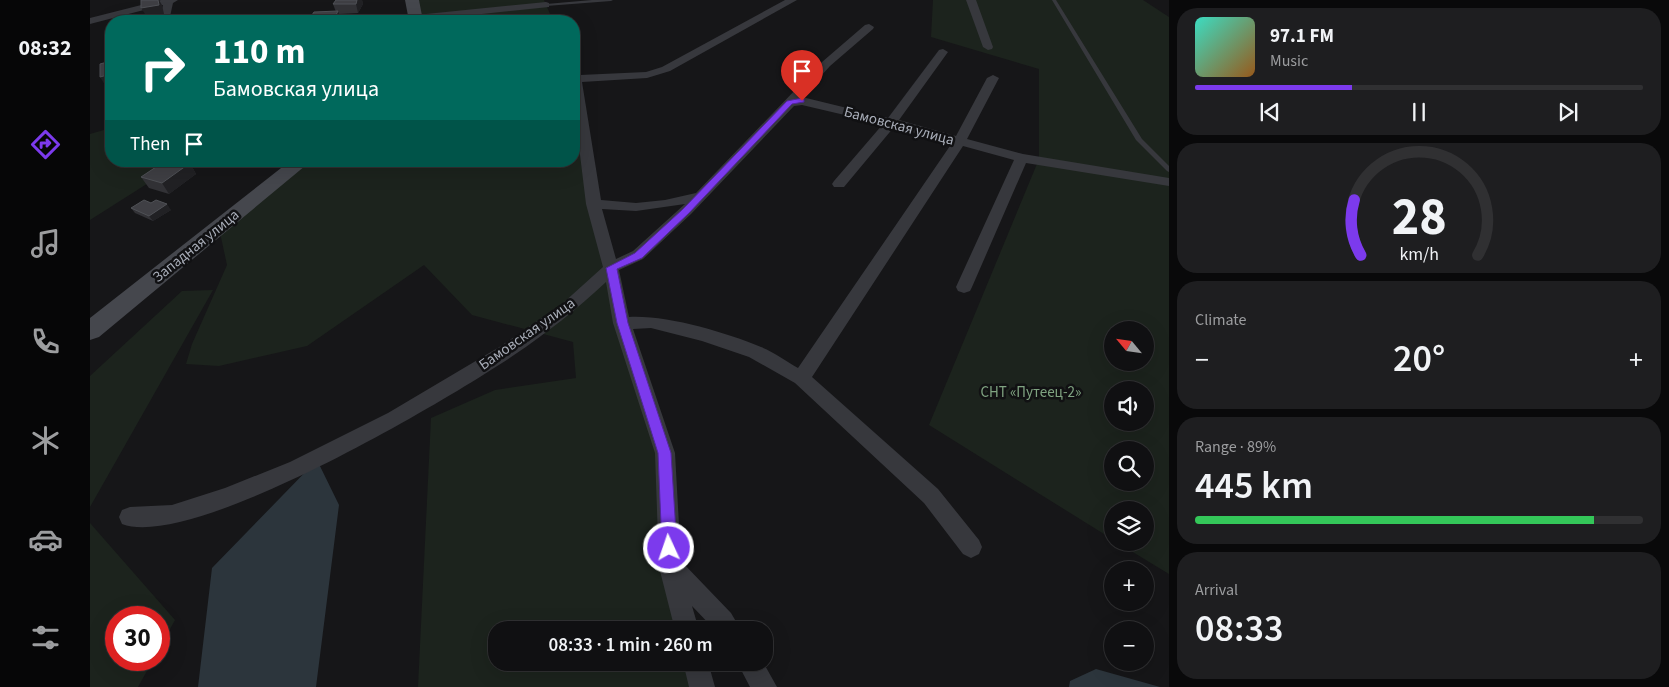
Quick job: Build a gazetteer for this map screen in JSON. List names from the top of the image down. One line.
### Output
{"streets":{"main road":["Западная улица"],"street":["Бамовская улица"]},"parks":["СНТ «Путеец-2»"],"north":"top left","page":{"tabs":"08:32","turn":["110 m","Бамовская улица"],"song":["97.1 FM","Music"],"then":"Then","tile":["Climate",["Range · 89%","445 km"],["Arrival","08:33"]],"map_buttons":["+","−"],"heat":["−","20°","+"],"limit":"30","trip":"08:33 · 1 min · 260 m","gauge":["28","km/h"]}}
